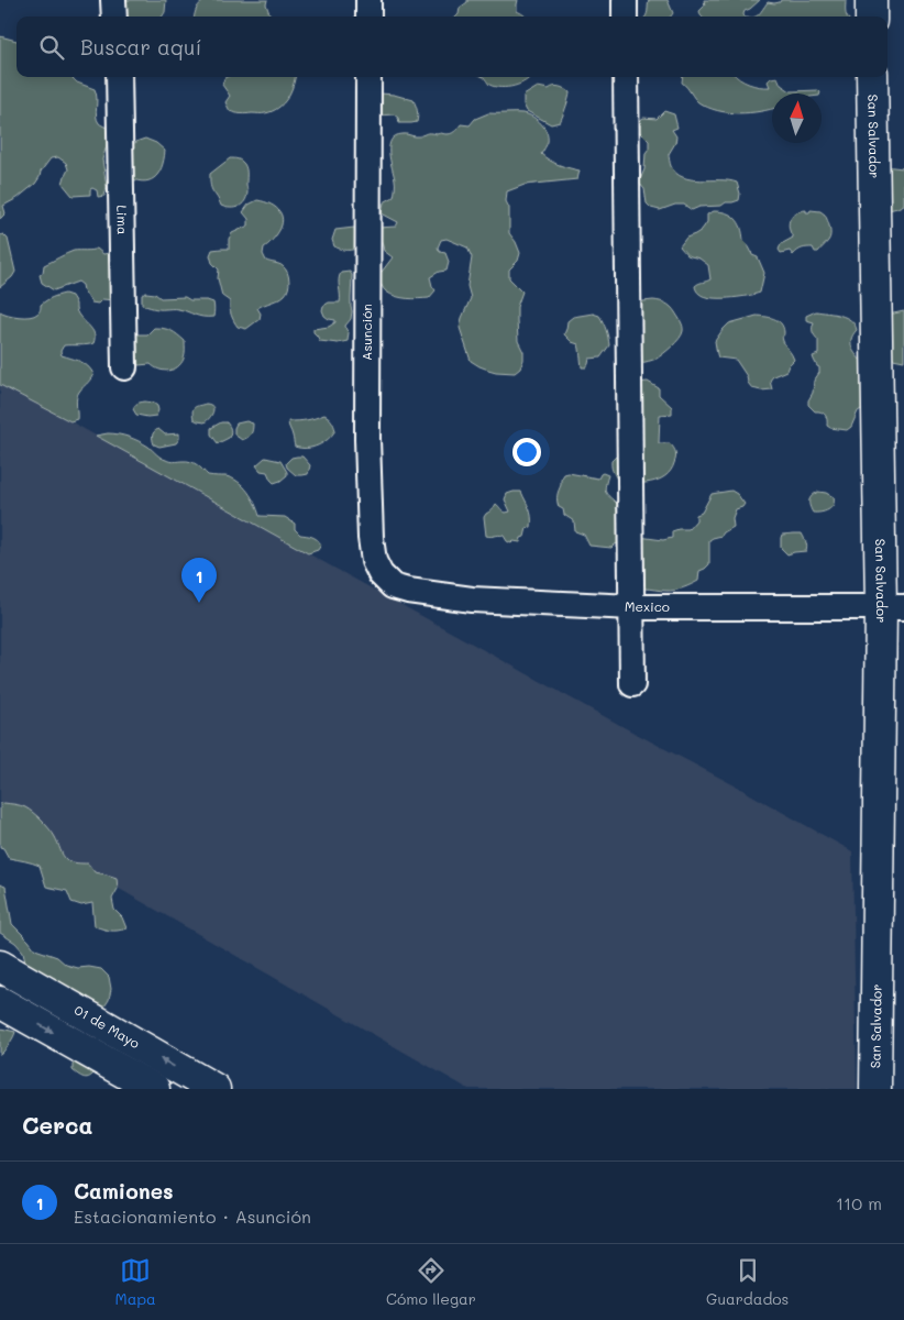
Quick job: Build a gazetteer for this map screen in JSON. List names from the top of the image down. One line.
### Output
{"streets":{"street":["San Salvador","Lima","Asunción","Mexico","01 de Mayo"]},"crossings":[["San Salvador","Mexico"],["Asunción","Mexico"]],"north":"top","page":{"search":"Buscar aquí","pins":"1","heading":"Cerca","list":[{"mark":"1","name":"Camiones","note":"Estacionamiento · Asunción","value":"110 m"}],"nav":["Mapa","Cómo llegar","Guardados"]}}
